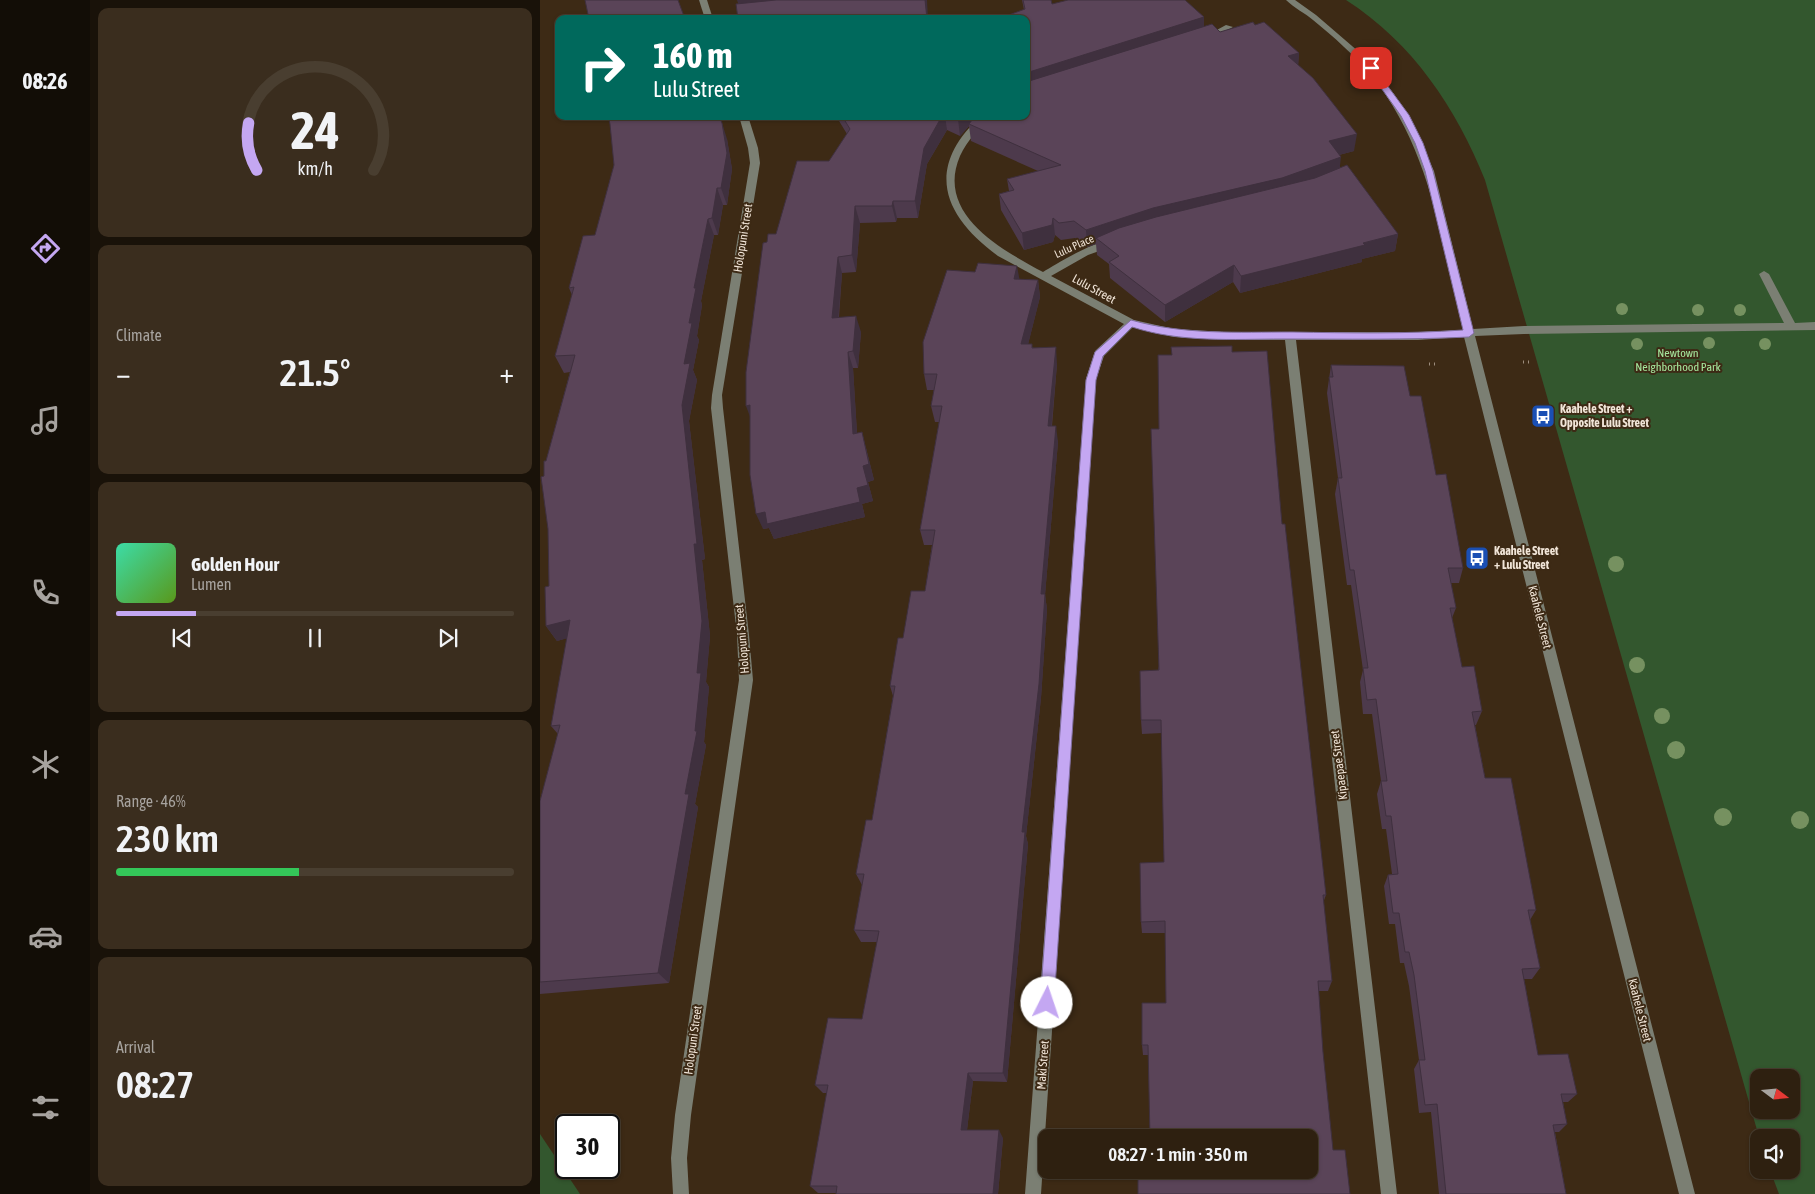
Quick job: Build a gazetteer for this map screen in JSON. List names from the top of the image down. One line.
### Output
{"streets":{"street":["Holopuni Street","Lulu Place","Lulu Street","Kaahele Street","Kipaepae Street","Maki Street"]},"crossings":[["Lulu Place","Lulu Street"],["Lulu Street","Kaahele Street"],["Lulu Street","Kipaepae Street"],["Lulu Street","Maki Street"]],"parks":["Newtown Neighborhood Park"],"places":{"bus stop":["Kaahele Street + Opposite Lulu Street","Kaahele Street + Lulu Street"]},"north":"right","page":{"tabs":"08:26","turn":["160 m","Lulu Street"],"tile":["Climate",["Range · 46%","230 km"],["Arrival","08:27"]],"heat":["−","21.5°","+"],"song":["Golden Hour","Lumen"],"limit":"30","trip":"08:27 · 1 min · 350 m","gauge":["24","km/h"]}}
